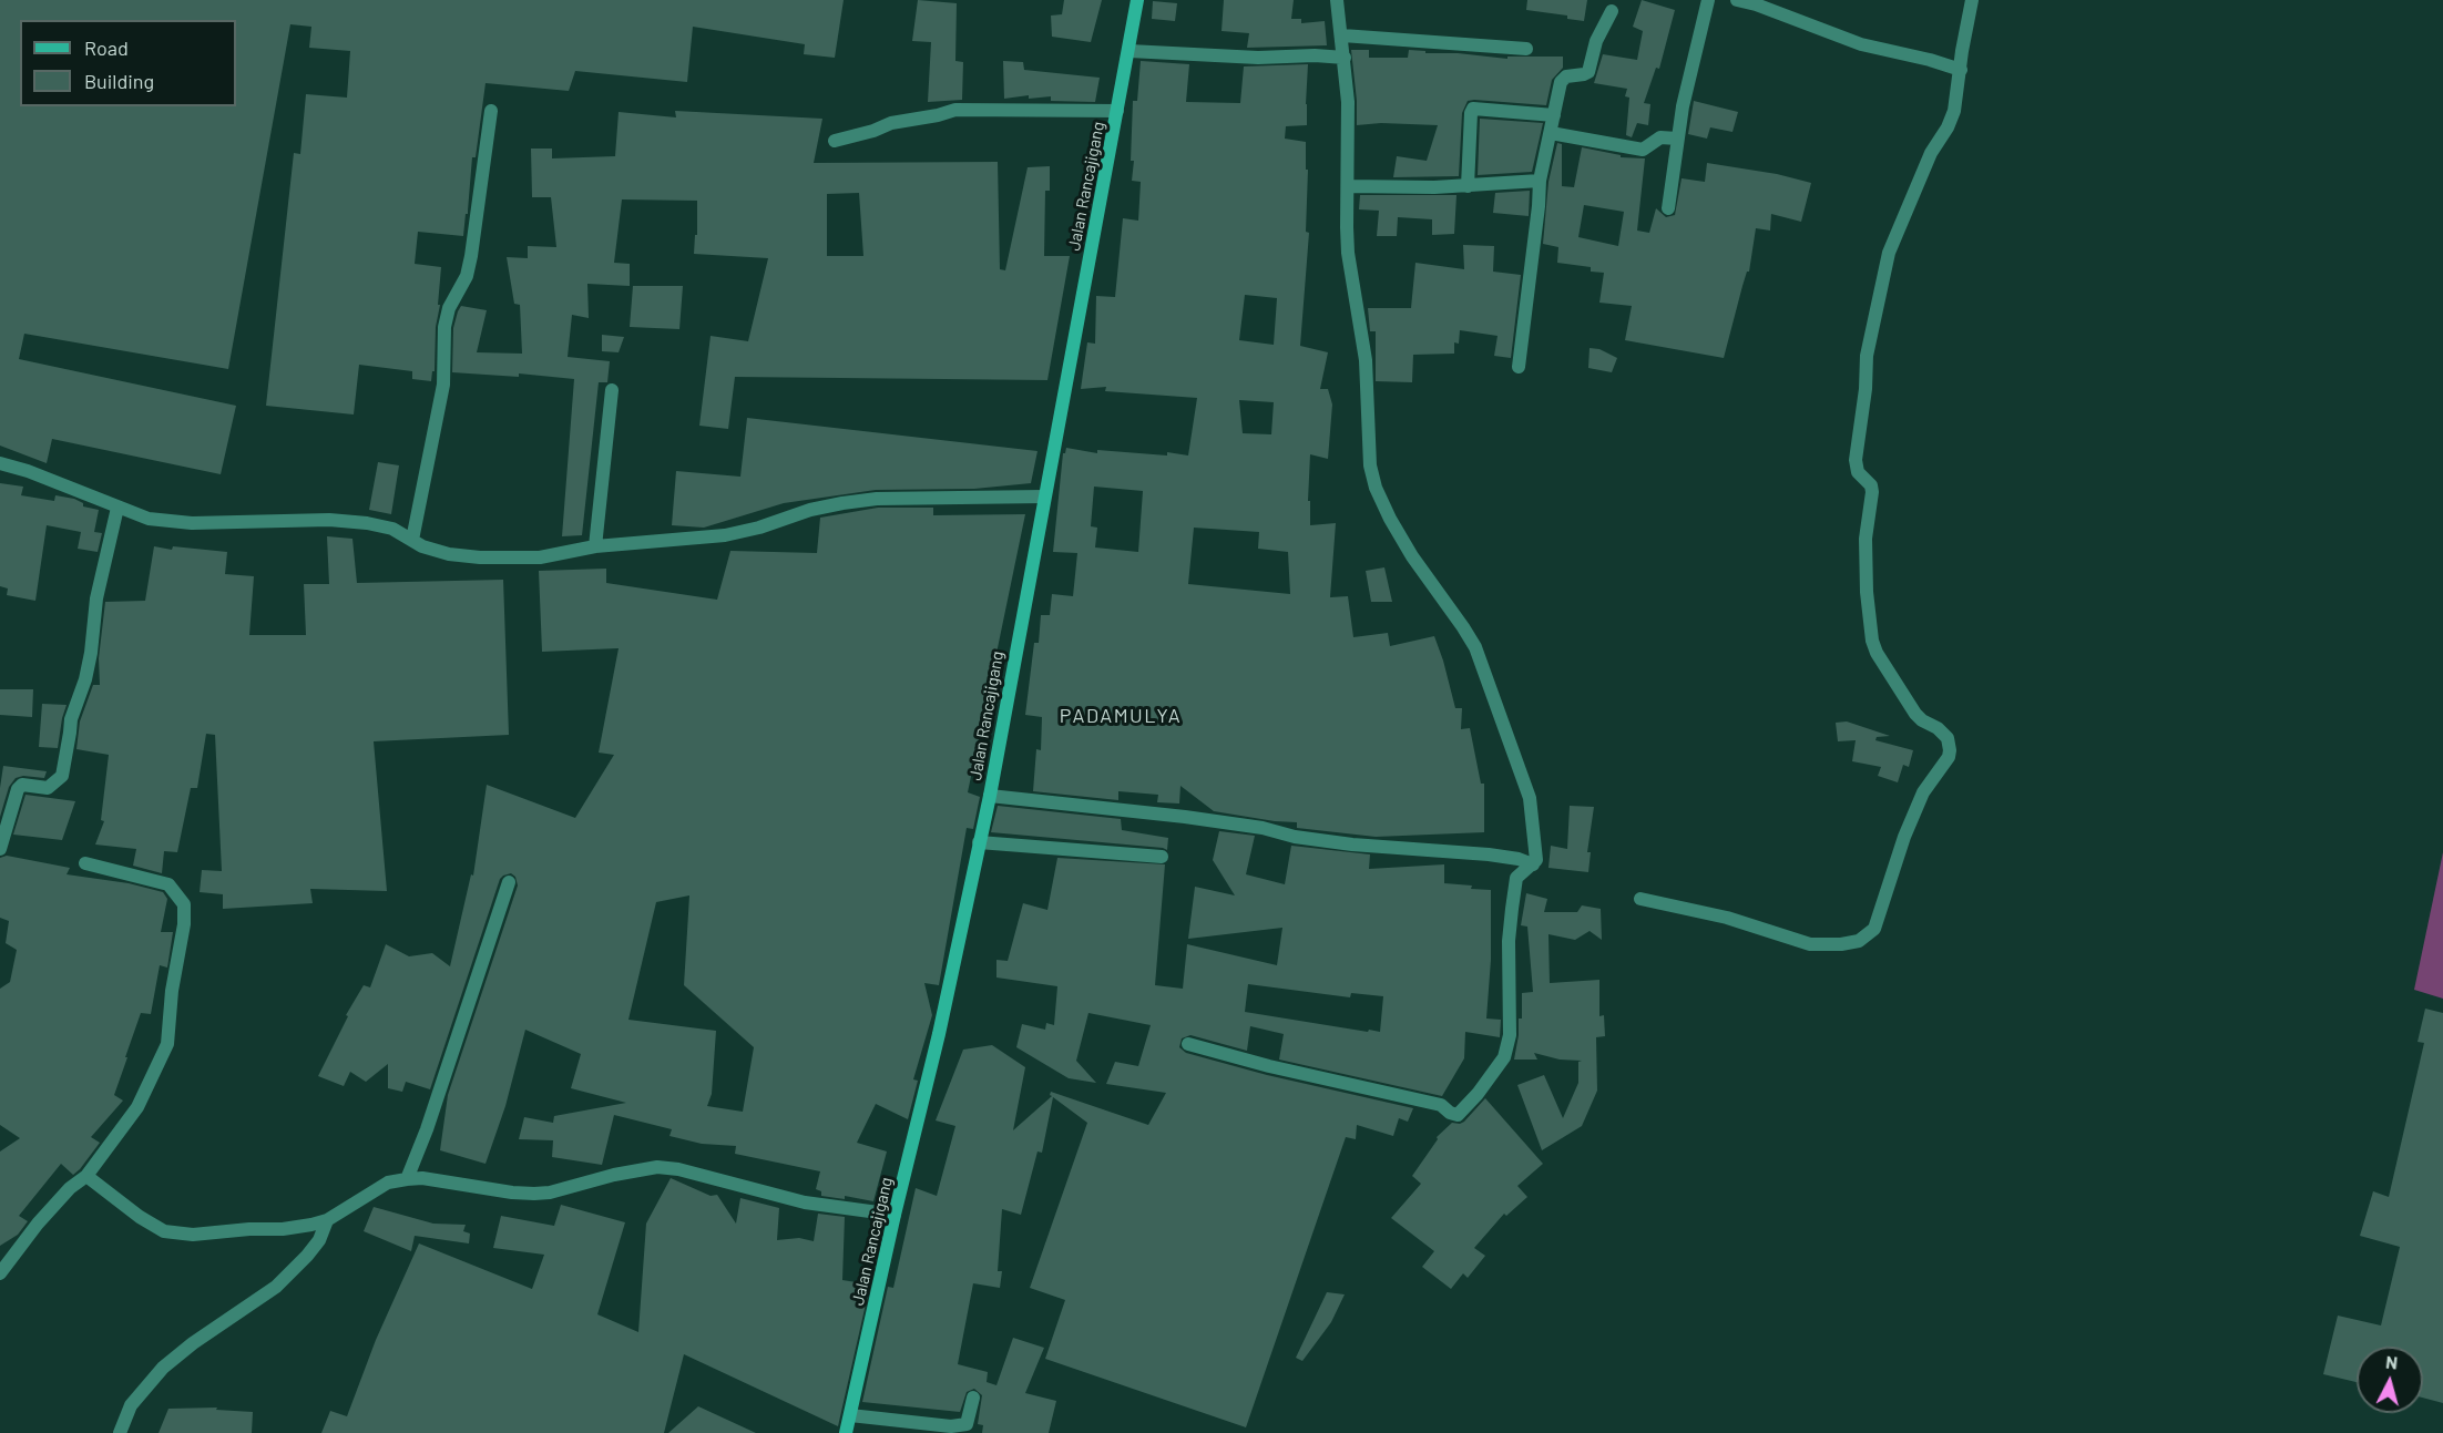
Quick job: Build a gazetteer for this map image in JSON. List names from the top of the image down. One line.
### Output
{"streets":{"main road":["Jalan Rancajigang"]},"districts":["PADAMULYA"],"legend":["Road","Building"],"north":"top"}
